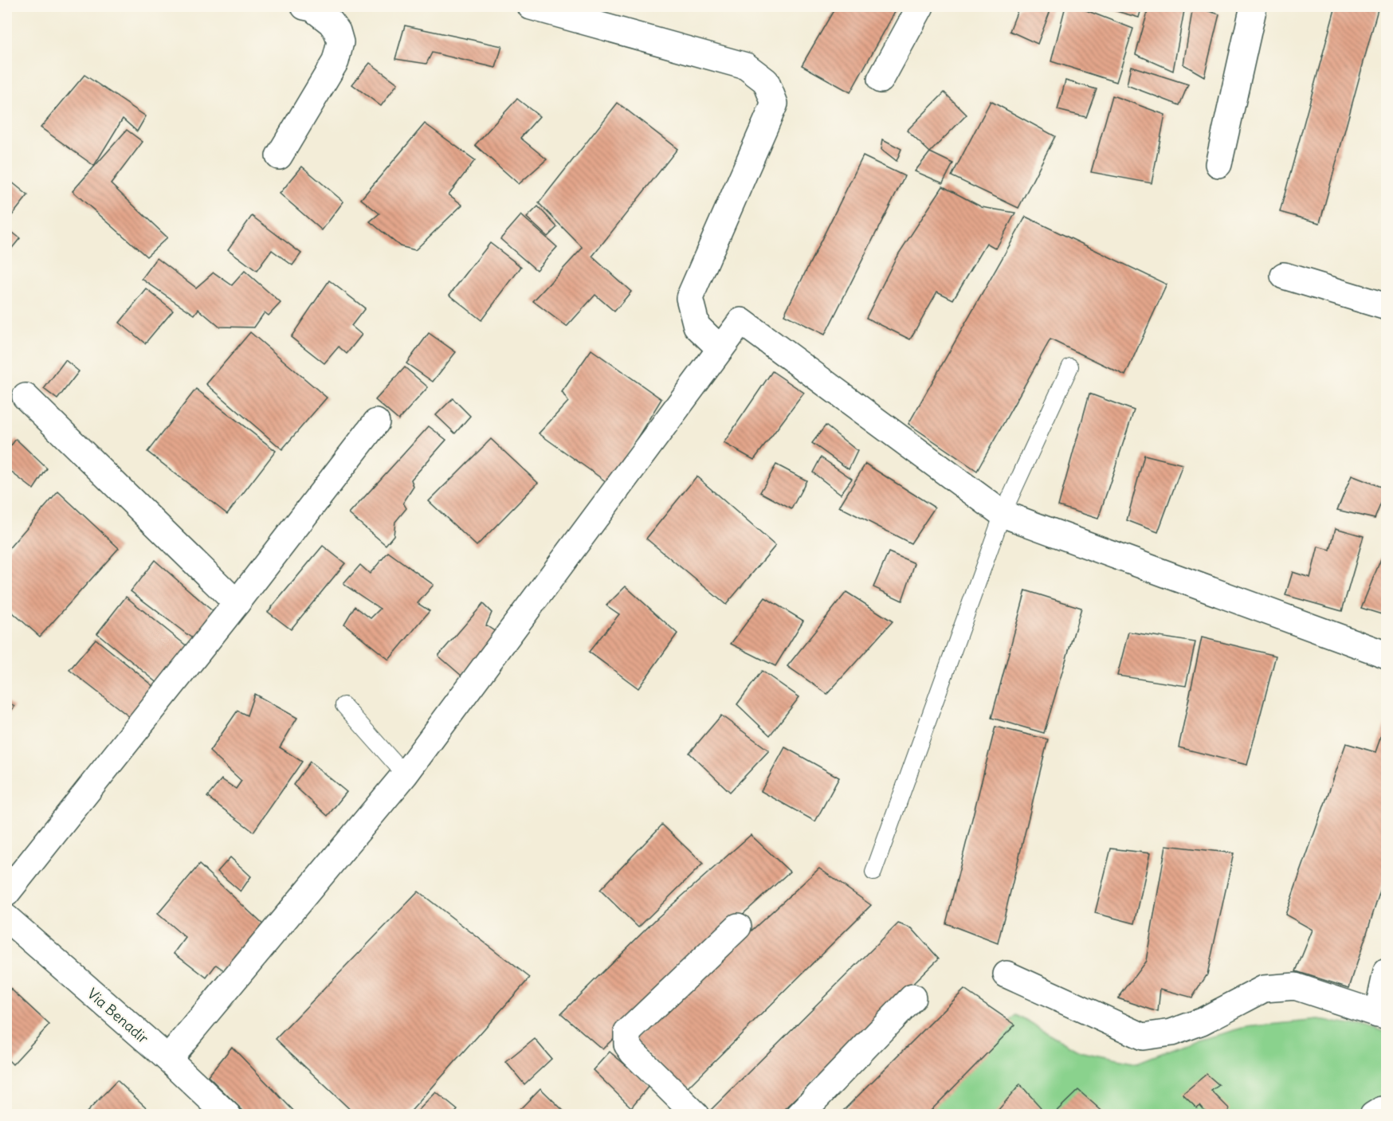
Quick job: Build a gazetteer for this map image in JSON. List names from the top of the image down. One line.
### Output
{"streets":{"street":["Via Benadir"]}}
